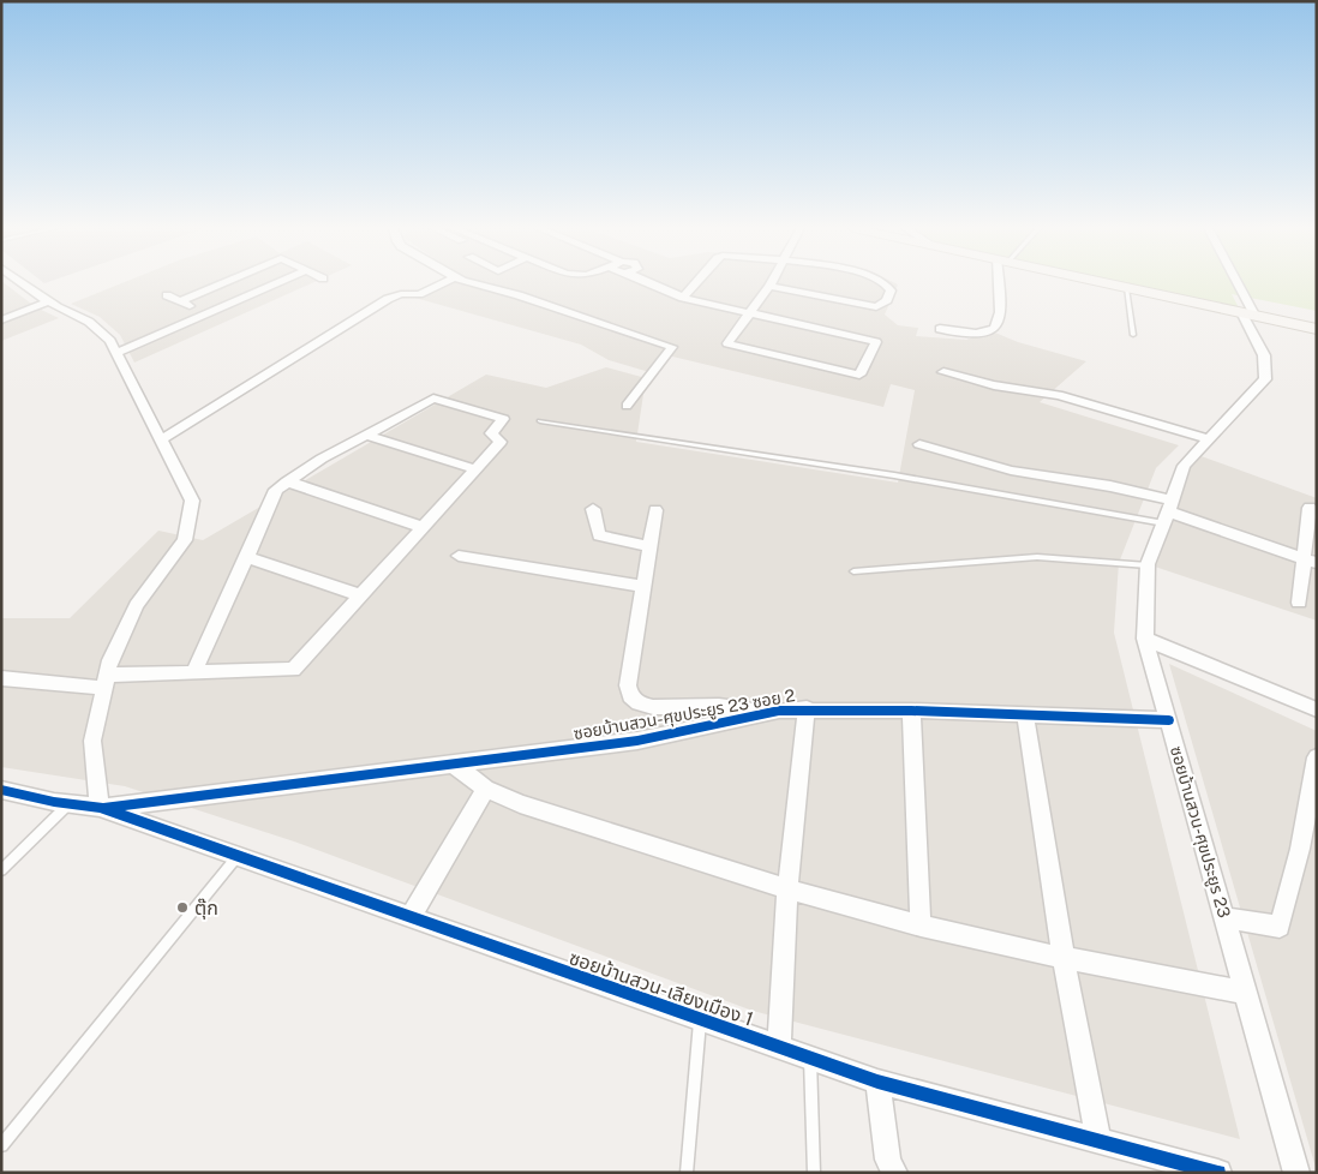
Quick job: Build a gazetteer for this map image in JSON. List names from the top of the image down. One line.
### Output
{"streets":{"street":["ซอยบ้านสวน-ศุขประยูร 23 ซอย 2","ซอยบ้านสวน-ศุขประยูร 23","ซอยบ้านสวน-เลียงเมือง 1"]},"crossings":[["ซอยบ้านสวน-ศุขประยูร 23 ซอย 2","ซอยบ้านสวน-ศุขประยูร 23"],["ซอยบ้านสวน-ศุขประยูร 23 ซอย 2","ซอยบ้านสวน-เลียงเมือง 1"]],"places":["ตุ๊ก"]}
